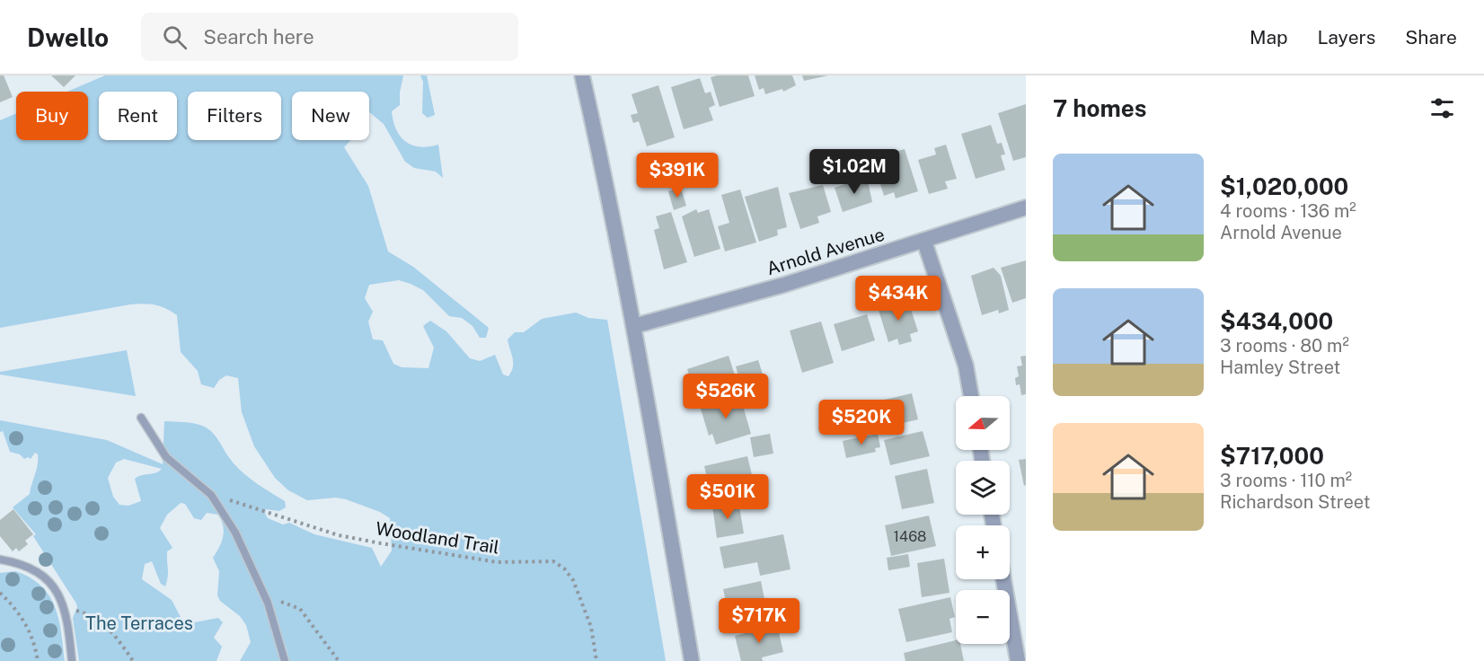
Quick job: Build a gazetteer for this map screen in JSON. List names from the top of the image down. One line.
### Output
{"streets":{"street":["Arnold Avenue"],"path":["Woodland Trail"]},"parks":["The Terraces"],"house_numbers":["1468"],"north":"left","page":{"header":"Dwello","search":"Search here","nav":["Map","Layers","Share"],"heading":"7 homes","chip":["Buy","Rent","Filters","New"],"list":[{"name":"$1,020,000","note":"4 rooms · 136 m² · Arnold Avenue"},{"name":"$434,000","note":"3 rooms · 80 m² · Hamley Street"},{"name":"$717,000","note":"3 rooms · 110 m² · Richardson Street"}],"price":["$1.02M","$391K","$434K","$526K","$520K","$501K","$717K"],"map_buttons":["+","−"]}}
